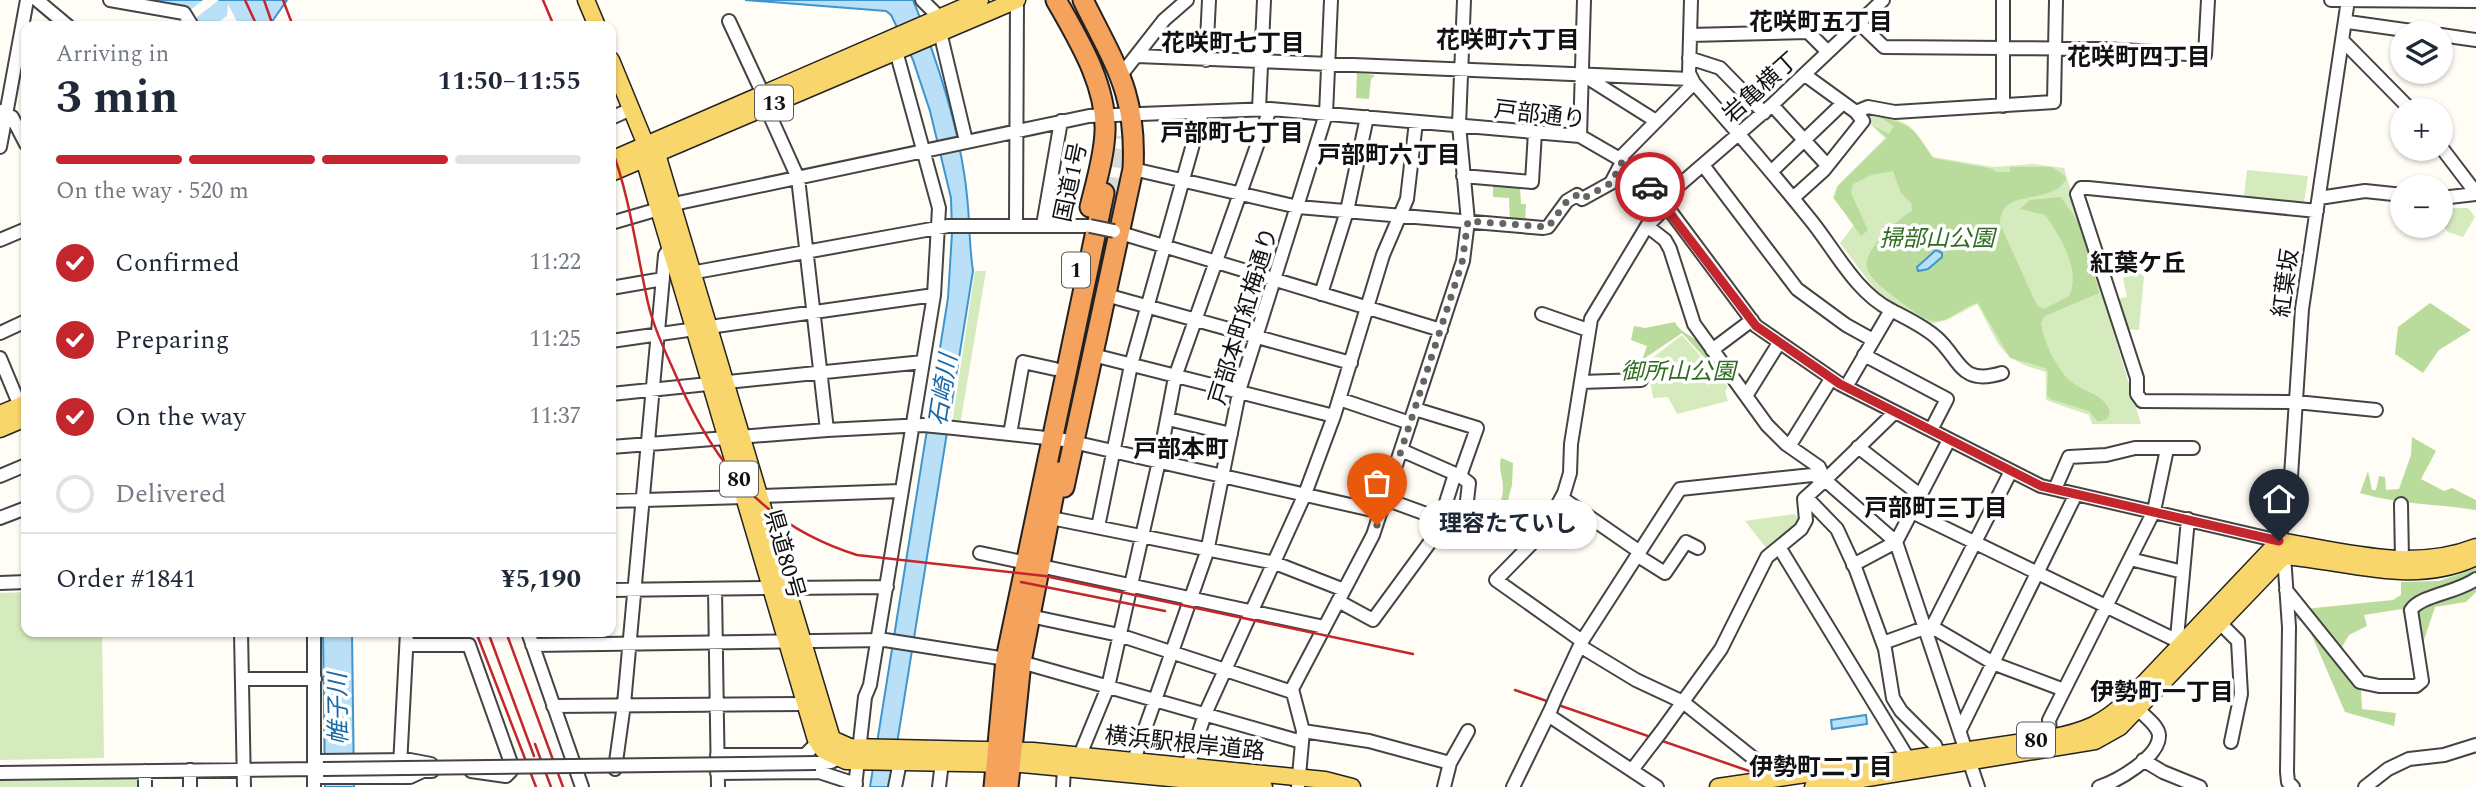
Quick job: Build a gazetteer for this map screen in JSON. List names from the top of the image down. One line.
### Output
{"streets":{"highway":["国道1号","1"],"main road":["13","80","県道80号","横浜駅根岸道路"],"street":["岩亀横丁","戸部通り","紅葉坂","戸部本町紅梅通り"]},"crossings":[["岩亀横丁","戸部通り"],["13","県道80号"],["戸部通り","国道1号"],["戸部通り","紅葉坂"],["戸部通り","戸部本町紅梅通り"],["戸部通り","80"],["戸部通り","県道80号"],["国道1号","県道80号"],["国道1号","横浜駅根岸道路"],["紅葉坂","80"],["戸部本町紅梅通り","横浜駅根岸道路"],["県道80号","横浜駅根岸道路"]],"districts":["花咲町五丁目","花咲町六丁目","花咲町七丁目","花咲町四丁目","戸部町七丁目","戸部町六丁目","紅葉ケ丘","戸部本町","戸部町三丁目","伊勢町一丁目","伊勢町二丁目"],"water":["石崎川","帷子川"],"parks":["掃部山公園","御所山公園"],"places":["理容たていし"],"page":{"map_buttons":["+","−"],"heading":["3 min","Arriving in","11:50–11:55"],"panel":["Order #1841","¥5,190"],"bar":"On the way · 520 m","list":[["Confirmed","11:22"],["Preparing","11:25"],["On the way","11:37"],"Delivered"],"bubble":"理容たていし"}}
